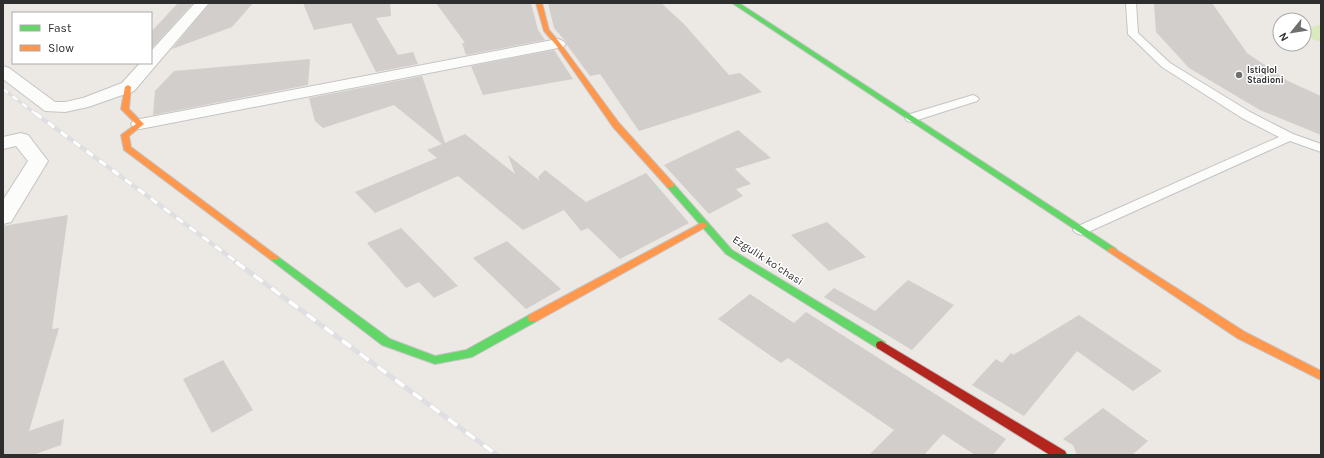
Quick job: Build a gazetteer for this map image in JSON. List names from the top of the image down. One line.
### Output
{"streets":{"street":["Ezgulik koʻchasi"]},"places":["Istiqlol Stadioni"],"legend":["Fast","Slow"],"north":"bottom left"}
